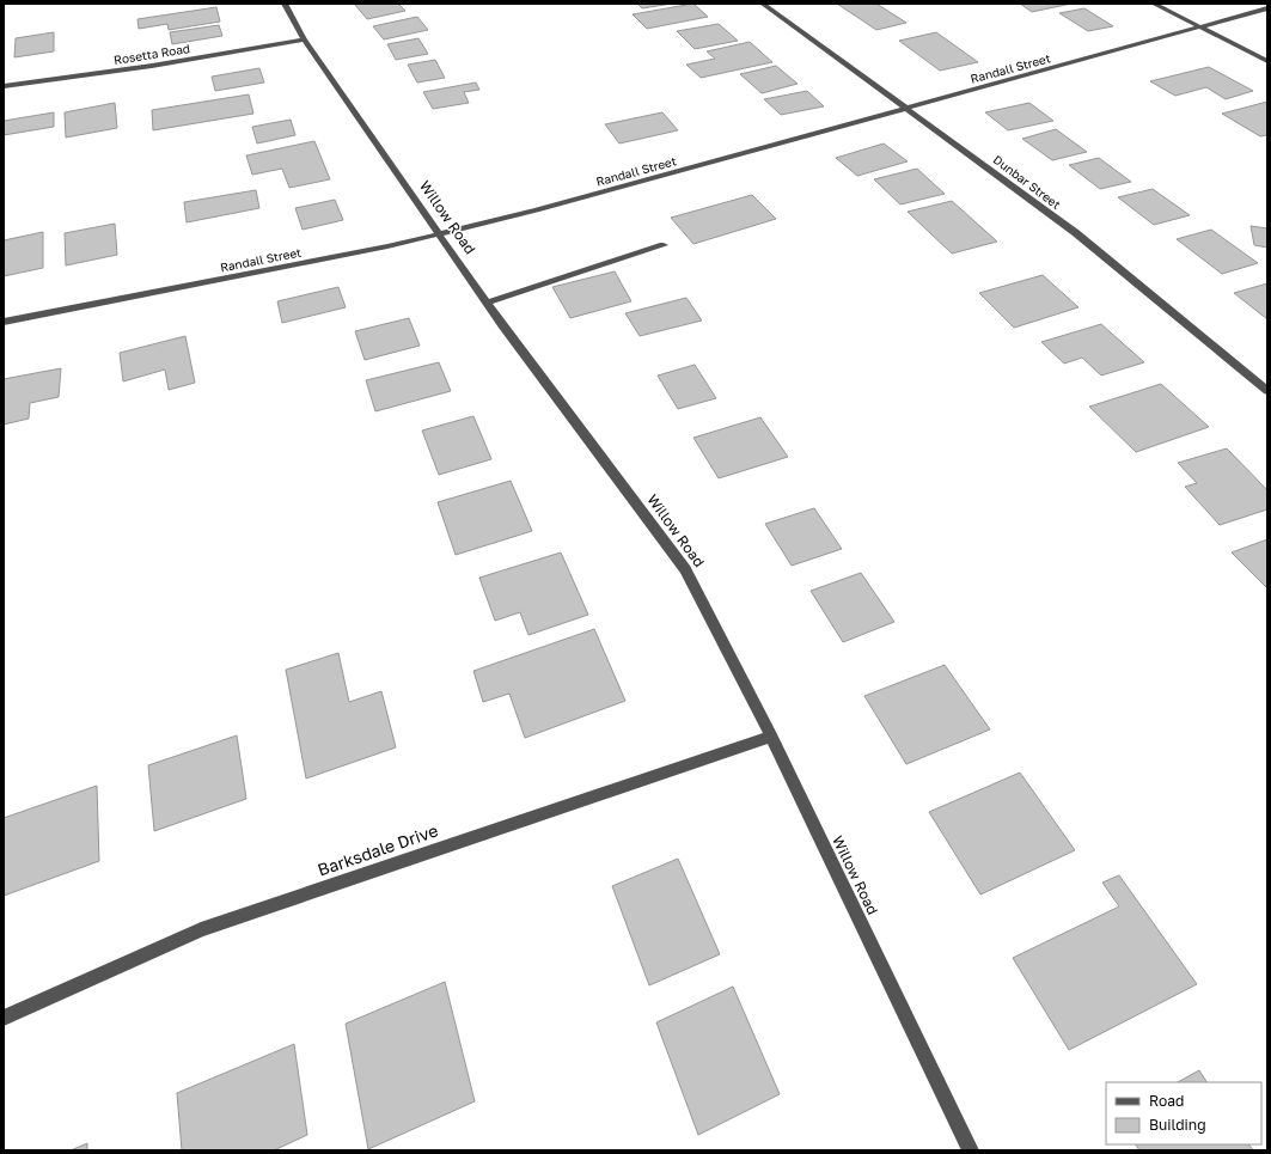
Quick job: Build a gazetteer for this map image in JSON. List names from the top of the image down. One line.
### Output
{"streets":{"street":["Rosetta Road","Randall Street","Dunbar Street","Willow Road","Barksdale Drive"]},"crossings":[["Rosetta Road","Willow Road"],["Randall Street","Dunbar Street"],["Randall Street","Willow Road"],["Willow Road","Barksdale Drive"]],"legend":["Road","Building"]}
